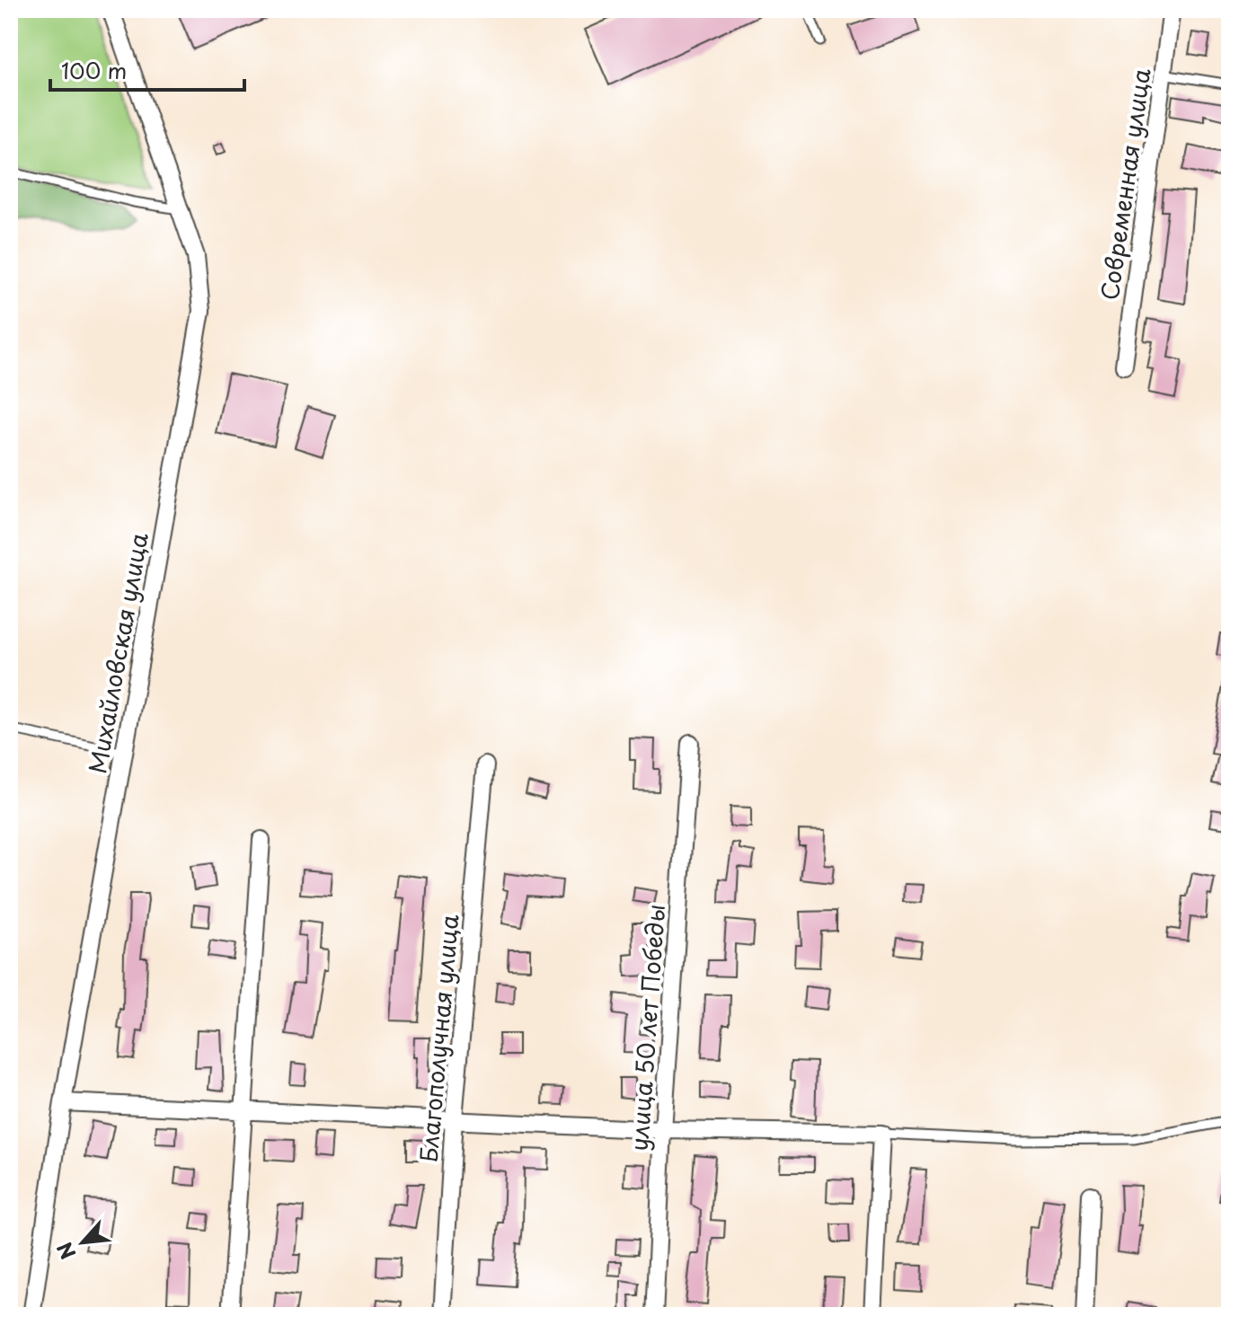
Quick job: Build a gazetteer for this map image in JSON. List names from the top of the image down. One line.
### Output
{"streets":{"street":["Современная улица","Михайловская улица","улица 50 лет Победы","Благополучная улица"]},"scale_bar":"100 m","north":"bottom left"}
